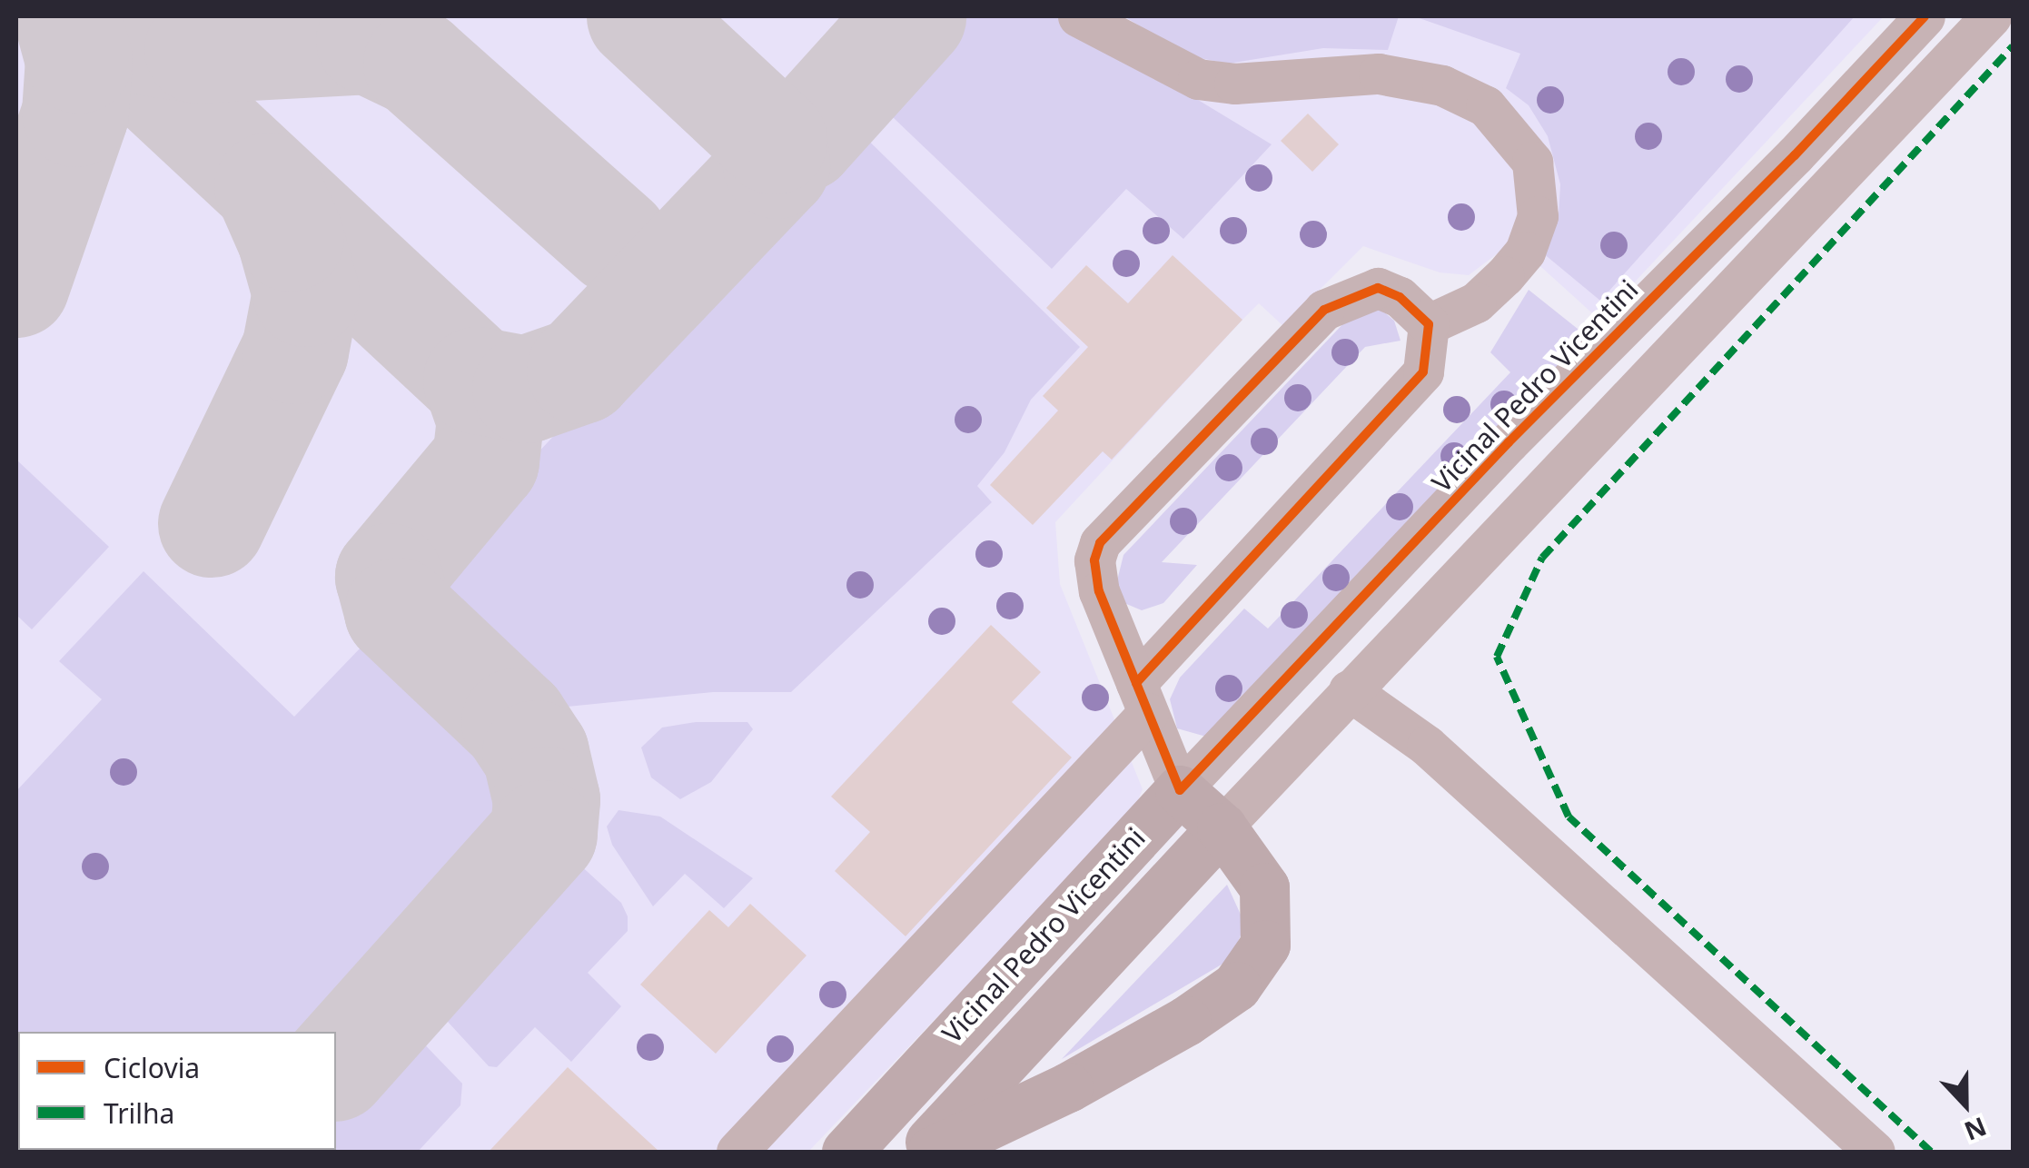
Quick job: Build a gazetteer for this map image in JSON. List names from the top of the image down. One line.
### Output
{"streets":{"main road":["Vicinal Pedro Vicentini"]},"legend":["Ciclovia","Trilha"],"north":"bottom"}
